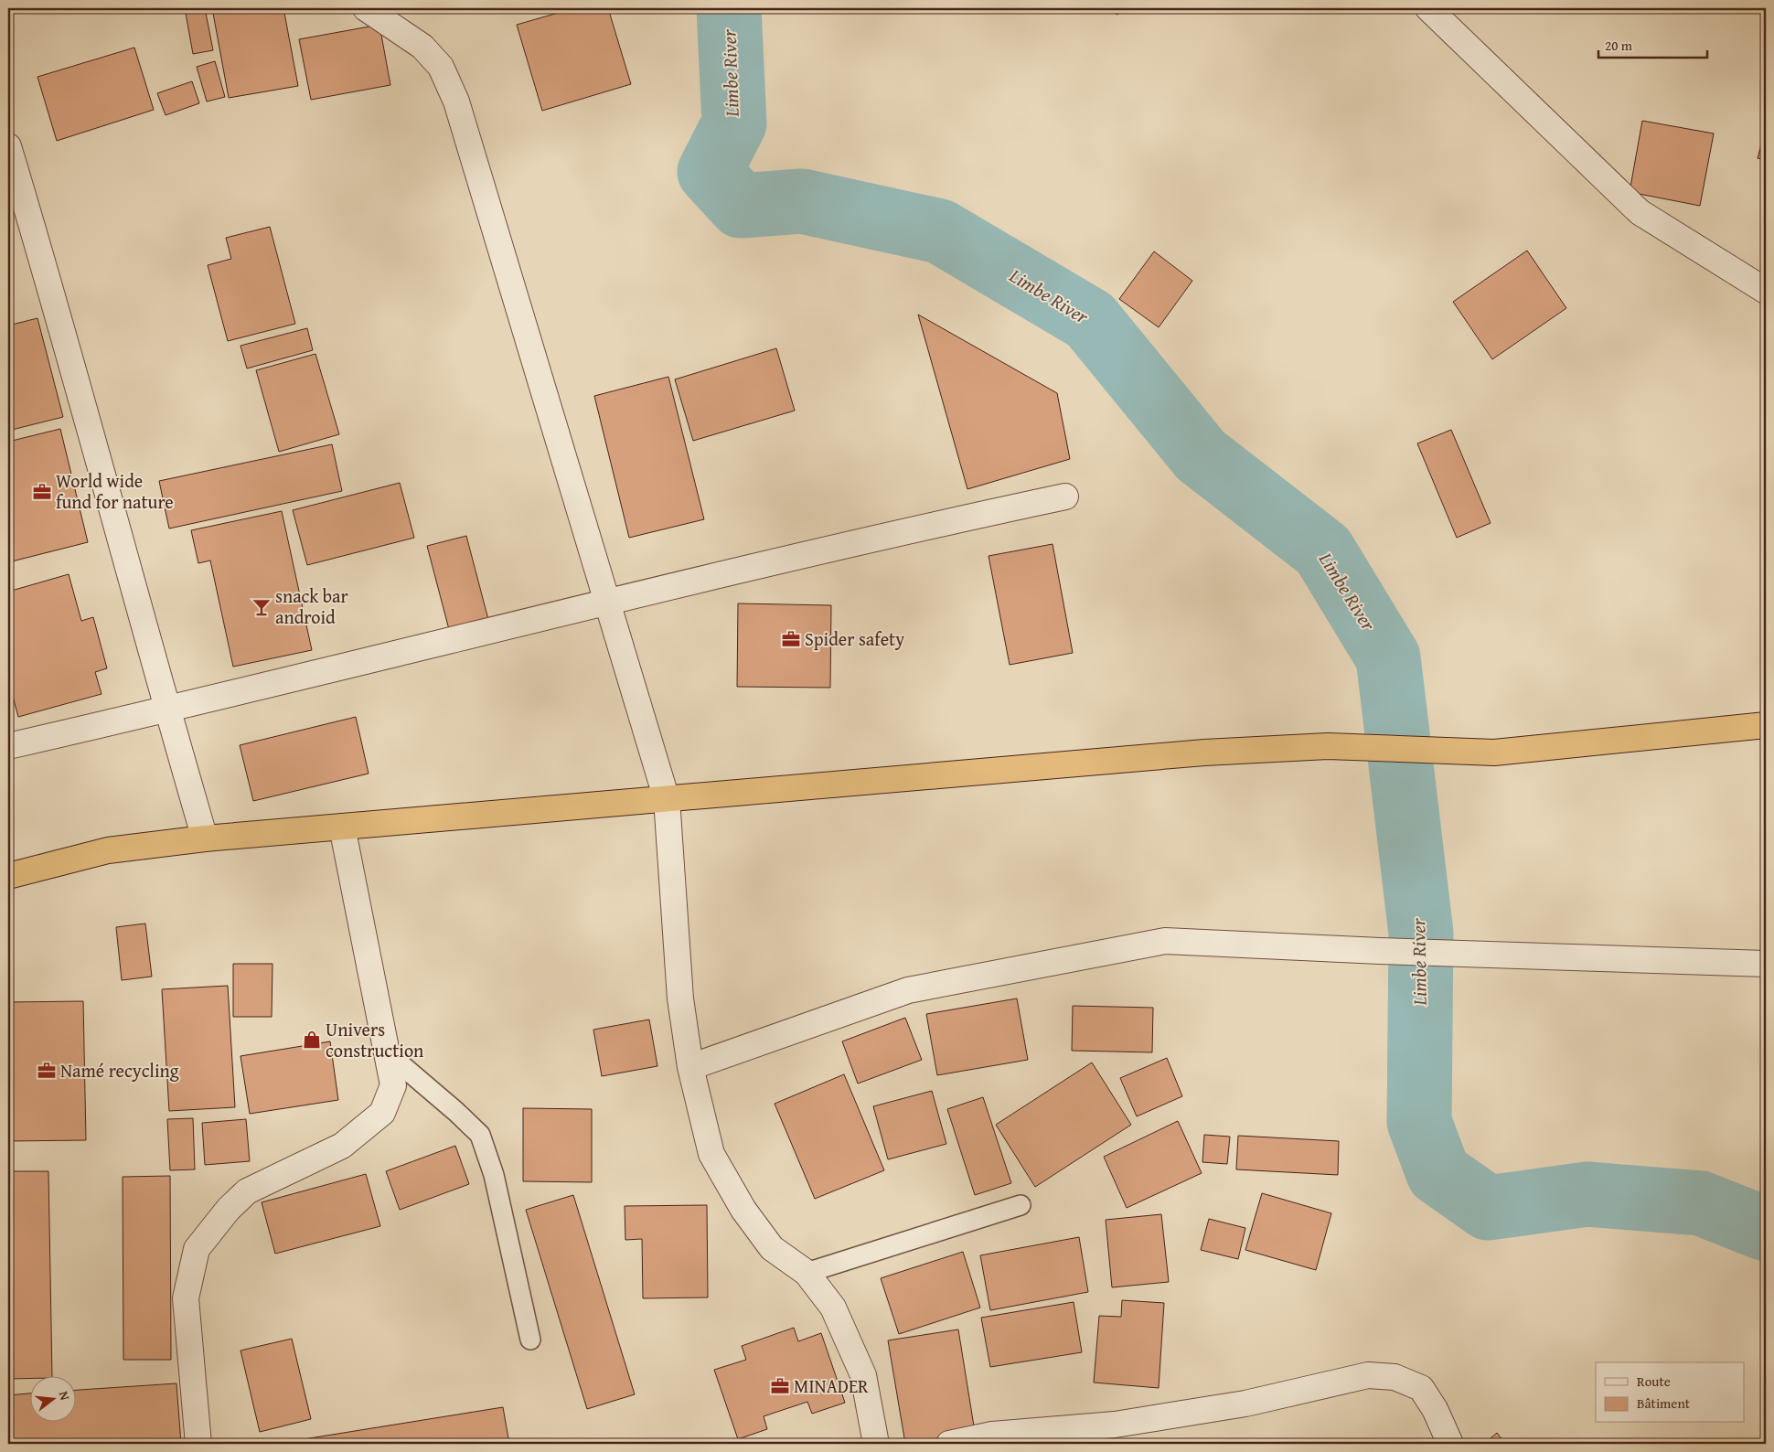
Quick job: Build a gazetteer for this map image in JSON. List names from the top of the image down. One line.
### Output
{"water":["Limbe River"],"places":{"office":["World wide fund for nature","Spider safety","Namé recycling","MINADER"],"bar":["snack bar android"],"shop":["Univers construction"]},"legend":["Route","Bâtiment"],"scale_bar":"20 m","north":"right"}
